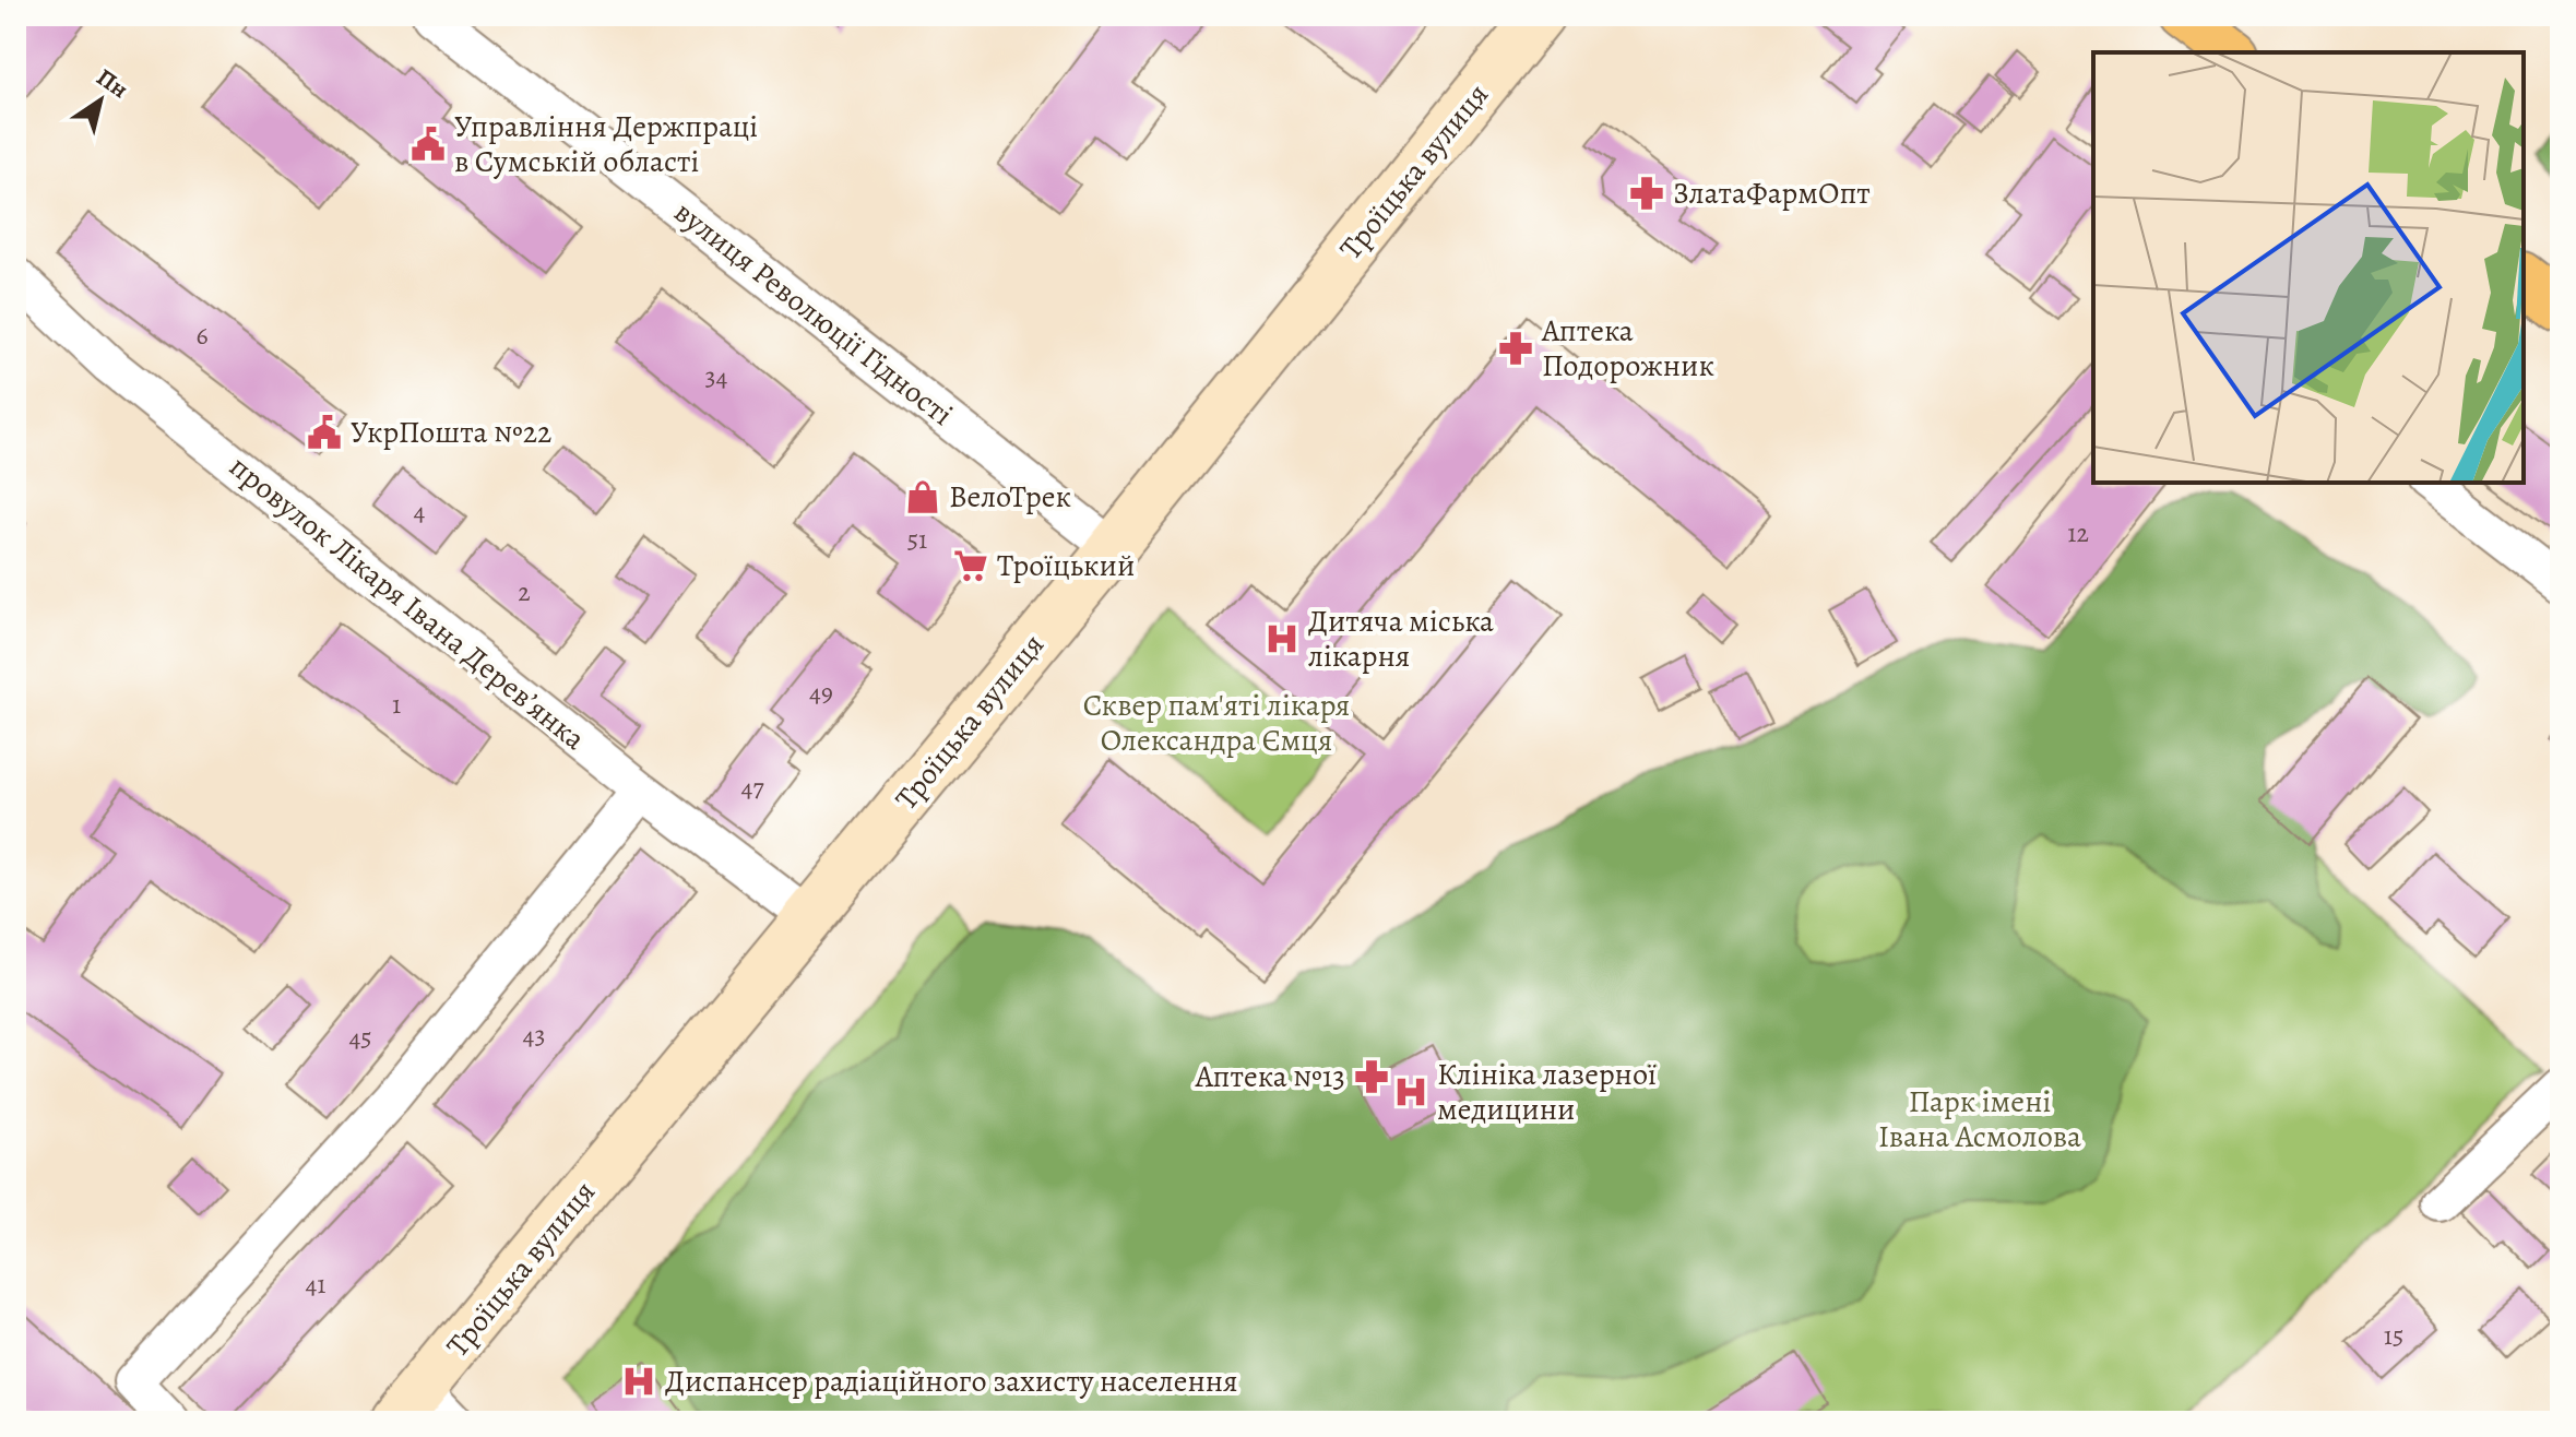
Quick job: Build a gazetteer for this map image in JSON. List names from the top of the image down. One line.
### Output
{"streets":{"main road":["Троїцька вулиця"],"street":["вулиця Революції Гідності","провулок Лікаря Івана Деревʼянка"]},"crossings":[["Троїцька вулиця","вулиця Революції Гідності"],["Троїцька вулиця","провулок Лікаря Івана Деревʼянка"]],"parks":["Сквер пам'яті лікаря Олександра Ємця","Парк імені Івана Асмолова"],"places":{"public building":["Управління Держпраці в Сумській області","УкрПошта №22"],"pharmacy":["ЗлатаФармОпт","Аптека Подорожник","Аптека №13"],"shop":["ВелоТрек"],"supermarket":["Троїцький"],"hospital":["Дитяча міська лікарня","Клініка лазерної медицини","Диспансер радіаційного захисту населення"]},"house_numbers":["6","34","4","12","51","2","49","1","47","43","45","41","15"],"north":"top right"}
